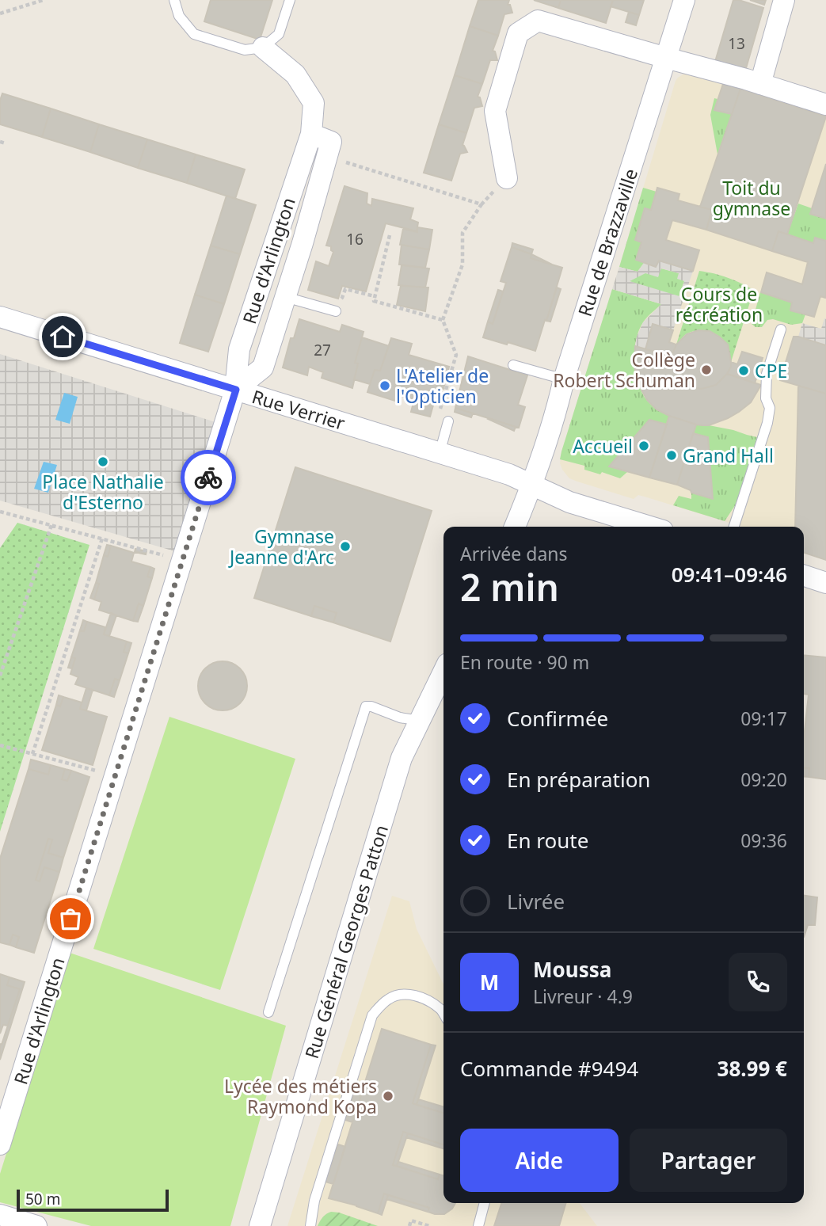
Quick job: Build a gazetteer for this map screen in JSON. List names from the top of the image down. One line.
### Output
{"streets":{"street":["Rue de Brazzaville","Rue d'Arlington","Rue Verrier","Rue Général Georges Patton"]},"crossings":[["Rue de Brazzaville","Rue Verrier"],["Rue d'Arlington","Rue Verrier"]],"parks":["Toit du gymnase","Cours de récréation"],"places":["Collège Robert Schuman","CPE","L'Atelier de l'Opticien","Accueil","Grand Hall","Place Nathalie d'Esterno","Gymnase Jeanne d'Arc","Lycée des métiers Raymond Kopa"],"house_numbers":["13","16","27"],"scale_bar":"50 m","page":{"heading":["2 min","Arrivée dans","09:41–09:46"],"panel":["Moussa","Livreur · 4.9","Commande #9494","38.99 €"],"bar":"En route · 90 m","list":[["Confirmée","09:17"],["En préparation","09:20"],["En route","09:36"],"Livrée"],"round":"M","buttons":["Aide","Partager"],"scale":"50 m"}}
